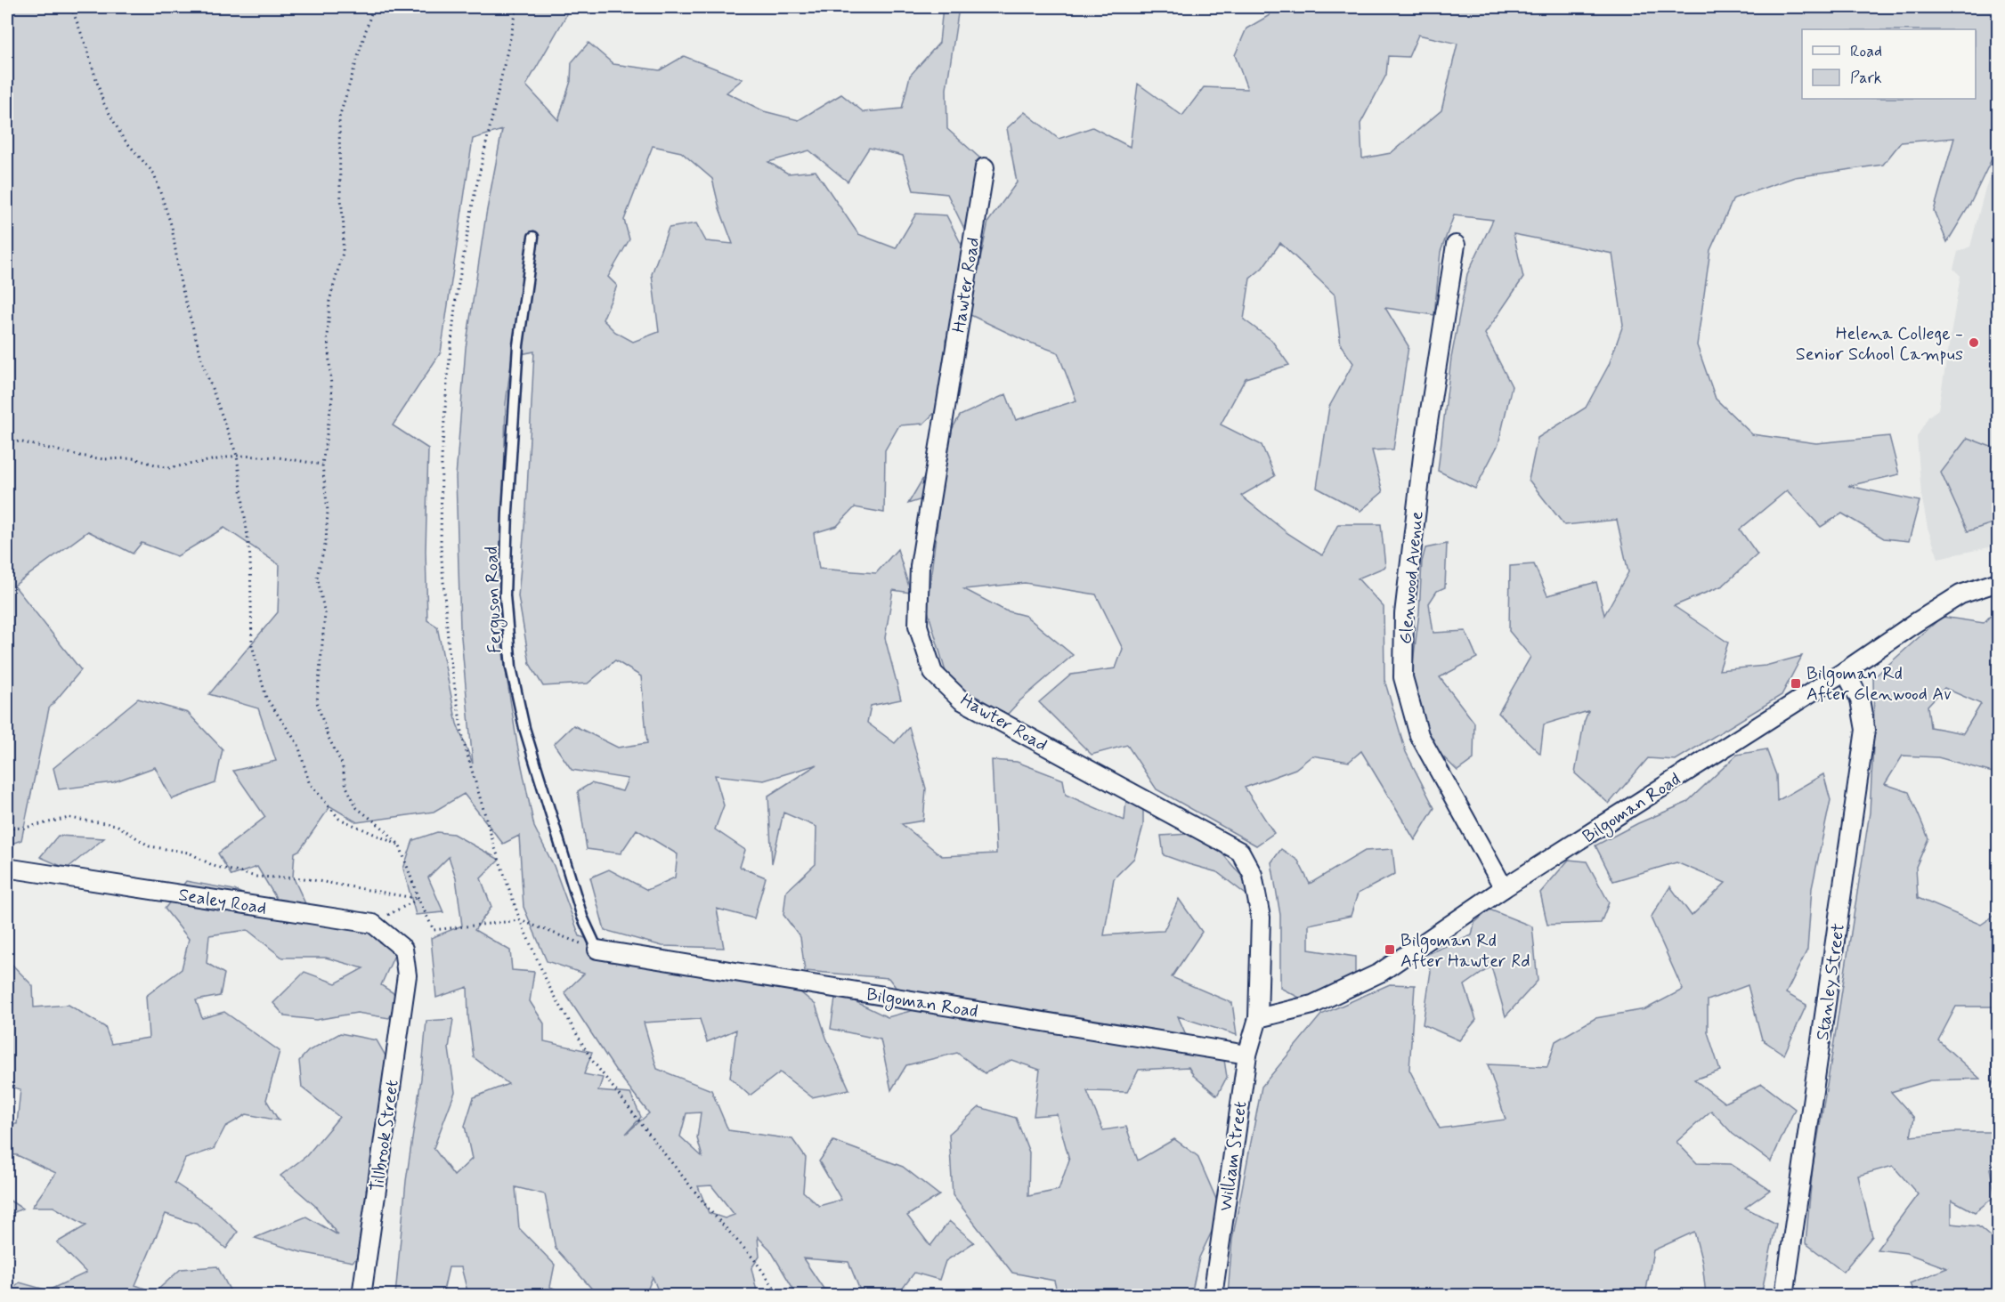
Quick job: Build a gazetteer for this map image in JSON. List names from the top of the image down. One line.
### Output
{"streets":{"street":["Hawter Road","Glenwood Avenue","Bilgoman Road","Sealey Road","Stanley Street","Tillbrook Street","William Street"],"lane":["Ferguson Road"]},"crossings":[["Hawter Road","Bilgoman Road"],["Hawter Road","William Street"],["Glenwood Avenue","Bilgoman Road"],["Ferguson Road","Bilgoman Road"],["Bilgoman Road","Stanley Street"],["Bilgoman Road","William Street"],["Sealey Road","Tillbrook Street"]],"places":{"other":["Helena College - Senior School Campus"],"transit":["Bilgoman Rd After Glenwood Av","Bilgoman Rd After Hawter Rd"]},"legend":["Road","Park"]}
